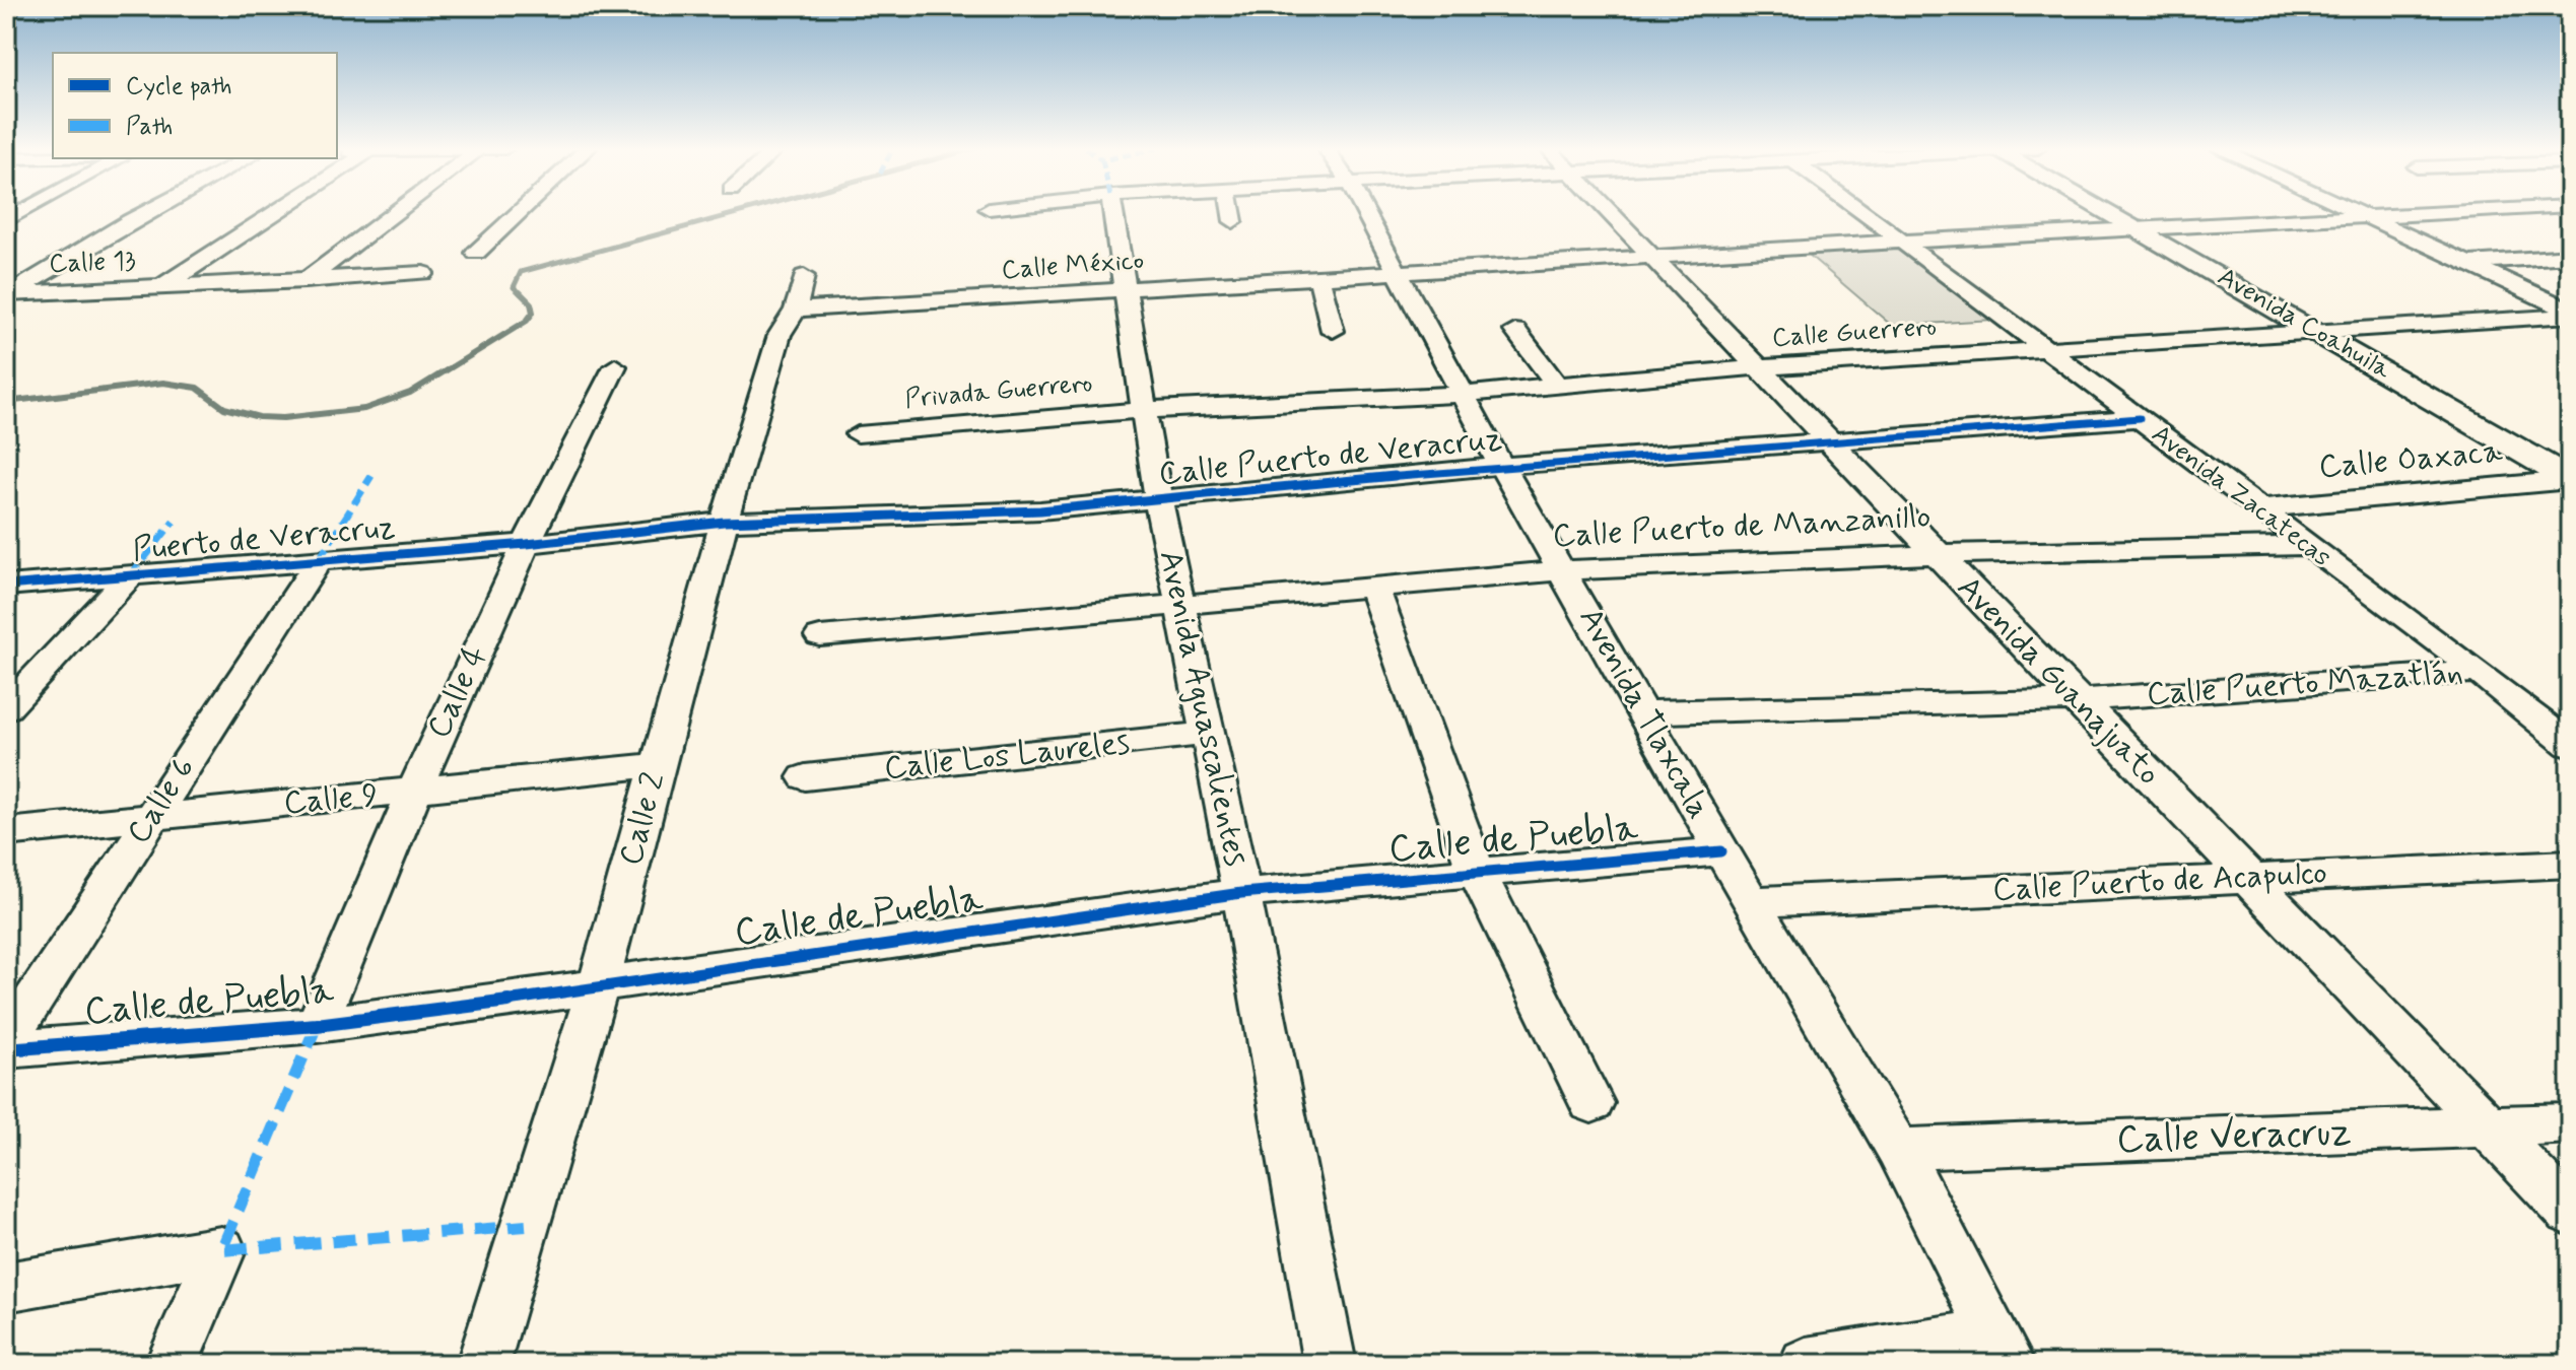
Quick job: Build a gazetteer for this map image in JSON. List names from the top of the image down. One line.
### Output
{"streets":{"street":["Calle 13","Calle México","Avenida Coahuila","Calle Guerrero","Privada Guerrero","Calle Puerto de Veracruz","Calle Oaxaca","Avenida Zacatecas","Calle Puerto de Manzanillo","Puerto de Veracruz","Avenida Guanajuato","Calle Puerto Mazatlán","Calle 4","Avenida Aguascalientes","Avenida Tlaxcala","Calle Los Laureles","Calle 9","Calle 6","Calle 2","Calle de Puebla","Calle Puerto de Acapulco","Calle Veracruz"]},"crossings":[["Calle México","Avenida Coahuila"],["Calle México","Avenida Zacatecas"],["Calle México","Avenida Guanajuato"],["Calle México","Avenida Aguascalientes"],["Calle México","Avenida Tlaxcala"],["Calle México","Calle 2"],["Avenida Coahuila","Calle Guerrero"],["Avenida Coahuila","Calle Oaxaca"],["Calle Guerrero","Privada Guerrero"],["Calle Guerrero","Avenida Zacatecas"],["Calle Guerrero","Avenida Guanajuato"],["Calle Guerrero","Avenida Aguascalientes"],["Calle Guerrero","Avenida Tlaxcala"],["Privada Guerrero","Avenida Aguascalientes"],["Calle Puerto de Veracruz","Avenida Zacatecas"],["Calle Puerto de Veracruz","Puerto de Veracruz"],["Calle Puerto de Veracruz","Avenida Guanajuato"],["Calle Puerto de Veracruz","Calle 4"],["Calle Puerto de Veracruz","Avenida Aguascalientes"],["Calle Puerto de Veracruz","Avenida Tlaxcala"],["Calle Puerto de Veracruz","Calle 2"],["Calle Oaxaca","Avenida Zacatecas"],["Avenida Zacatecas","Calle Puerto de Manzanillo"],["Avenida Zacatecas","Calle Puerto Mazatlán"],["Calle Puerto de Manzanillo","Avenida Guanajuato"],["Calle Puerto de Manzanillo","Avenida Aguascalientes"],["Calle Puerto de Manzanillo","Avenida Tlaxcala"],["Puerto de Veracruz","Calle 4"],["Puerto de Veracruz","Calle 6"],["Avenida Guanajuato","Calle Puerto Mazatlán"],["Avenida Guanajuato","Calle Puerto de Acapulco"],["Avenida Guanajuato","Calle Veracruz"],["Calle Puerto Mazatlán","Avenida Tlaxcala"],["Calle 4","Calle 9"],["Calle 4","Calle de Puebla"],["Avenida Aguascalientes","Calle Los Laureles"],["Avenida Aguascalientes","Calle de Puebla"],["Avenida Tlaxcala","Calle de Puebla"],["Avenida Tlaxcala","Calle Puerto de Acapulco"],["Avenida Tlaxcala","Calle Veracruz"],["Calle 9","Calle 6"],["Calle 9","Calle 2"],["Calle 2","Calle de Puebla"]],"legend":["Cycle path","Path"]}
